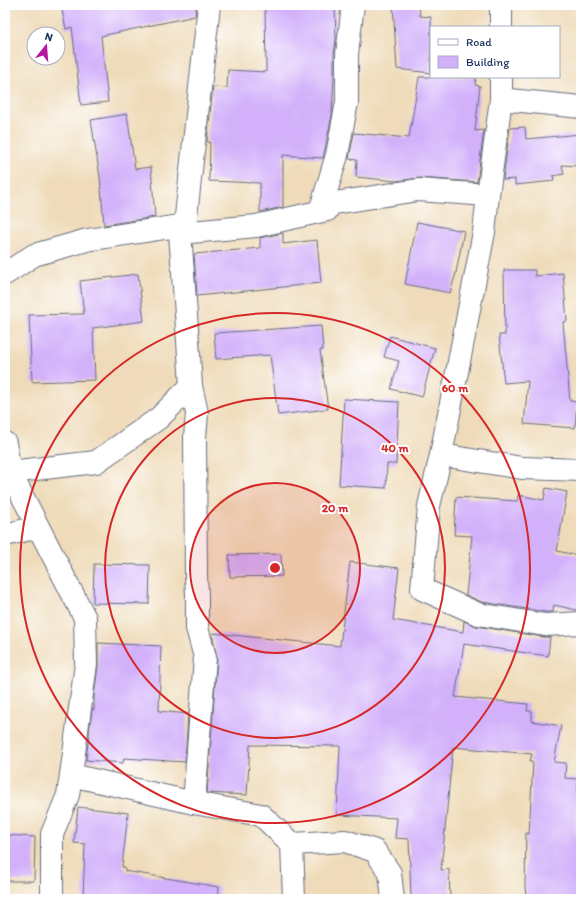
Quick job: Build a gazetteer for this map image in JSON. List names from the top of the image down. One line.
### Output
{"legend":["Road","Building"],"north":"top","rings":["60 m","40 m","20 m"]}
